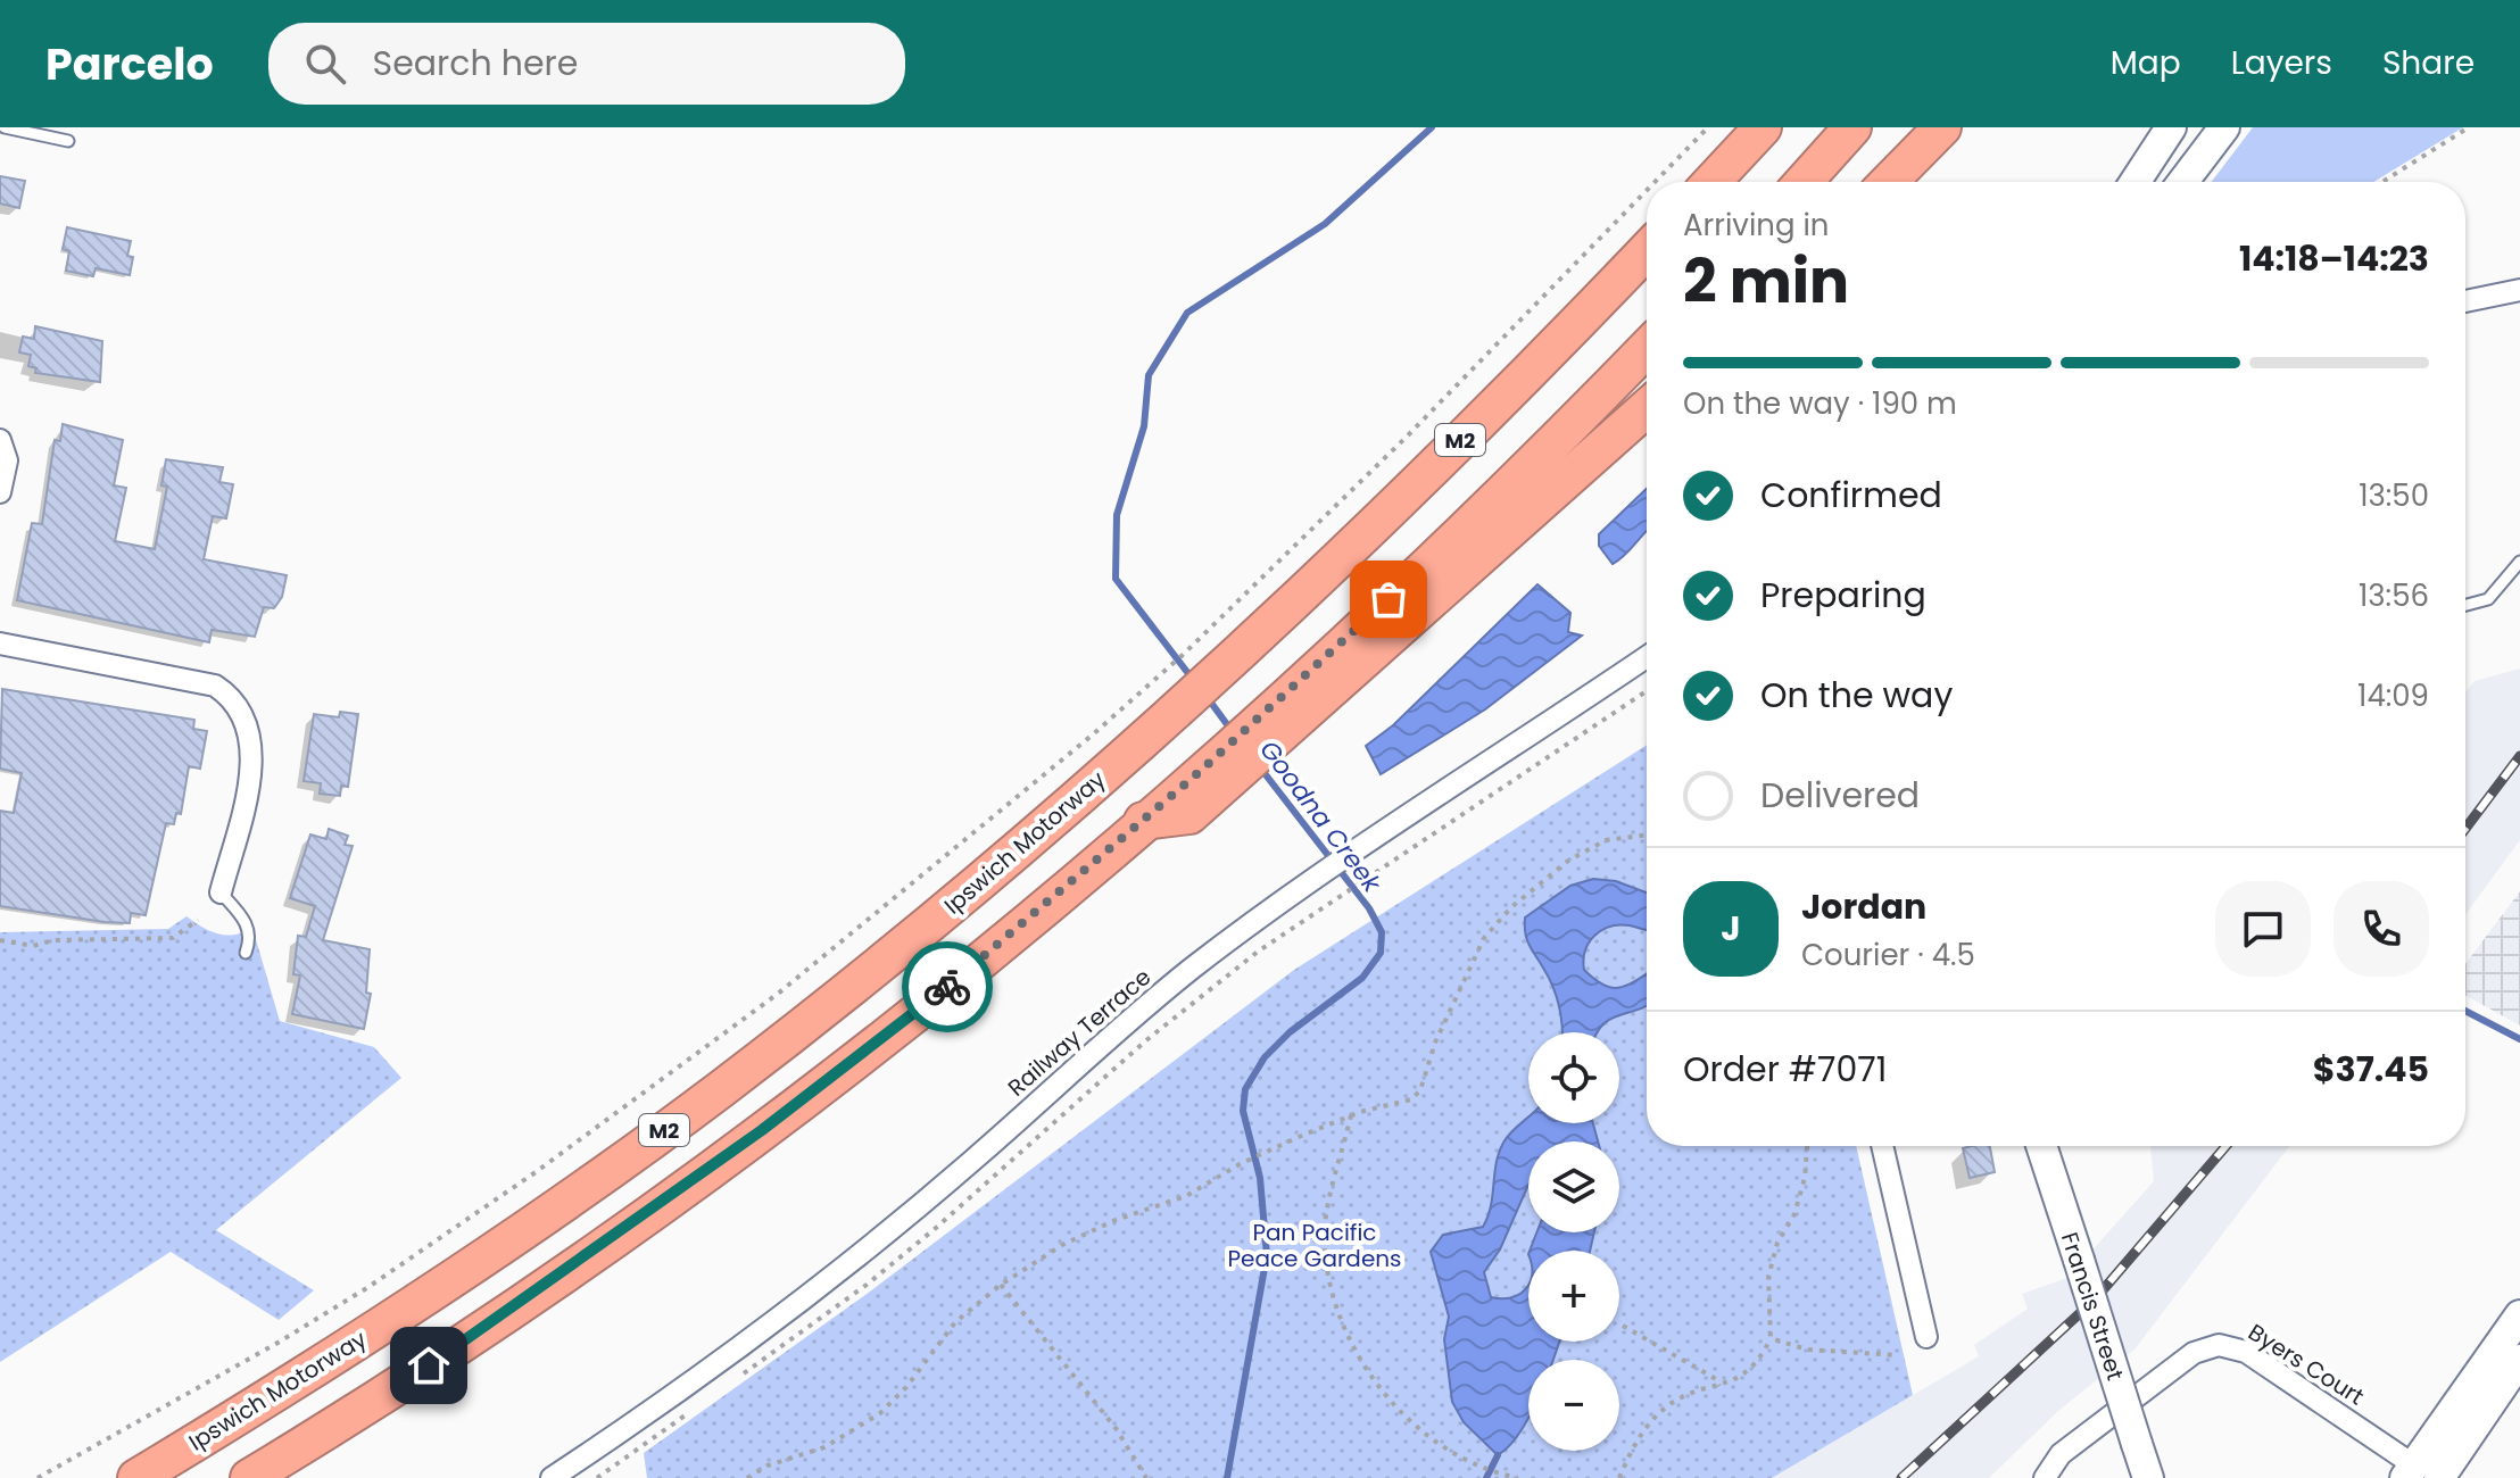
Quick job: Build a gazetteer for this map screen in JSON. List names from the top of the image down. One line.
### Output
{"streets":{"highway":["M2","Ipswich Motorway"],"main road":["Francis Street"],"street":["Railway Terrace","Byers Court"]},"water":["Goodna Creek"],"parks":["Pan Pacific Peace Gardens"],"page":{"header":"Parcelo","search":"Search here","nav":["Map","Layers","Share"],"heading":["2 min","Arriving in","14:18–14:23"],"panel":["Jordan","Courier · 4.5","Order #7071","$37.45"],"bar":"On the way · 190 m","list":[["Confirmed","13:50"],["Preparing","13:56"],["On the way","14:09"],"Delivered"],"round":"J","map_buttons":["+","−"]}}
